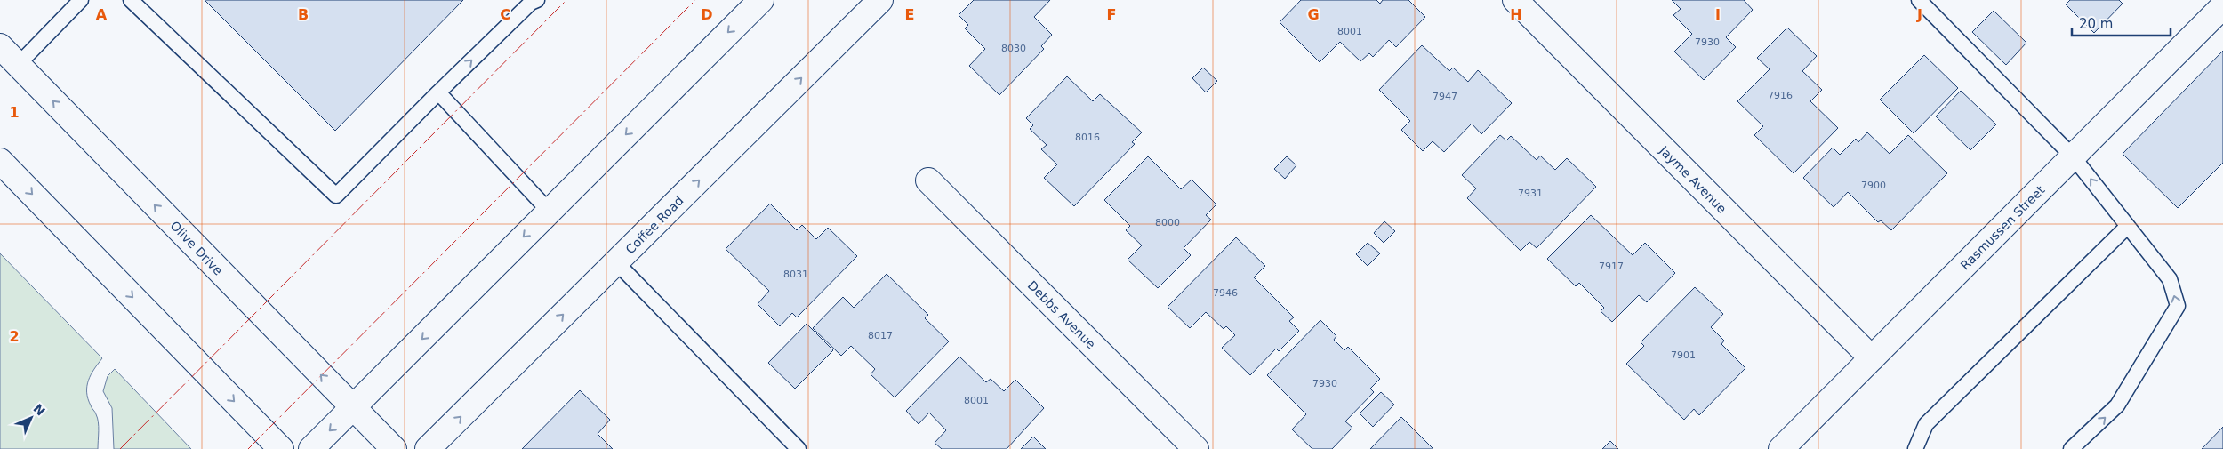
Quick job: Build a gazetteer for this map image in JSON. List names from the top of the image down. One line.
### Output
{"streets":{"main road":["Jayme Avenue","Coffee Road","Rasmussen Street","Olive Drive","Debbs Avenue"]},"crossings":[["Jayme Avenue","Rasmussen Street"]],"house_numbers":["8001","7930","8030","7916","7947","8016","7900","7931","8000","7917","8031","7946","8017","7901","7930","8001"],"scale_bar":"20 m","north":"top right","grid":{"columns":["A","B","C","D","E","F","G","H","I","J"],"rows":["1","2"]}}
